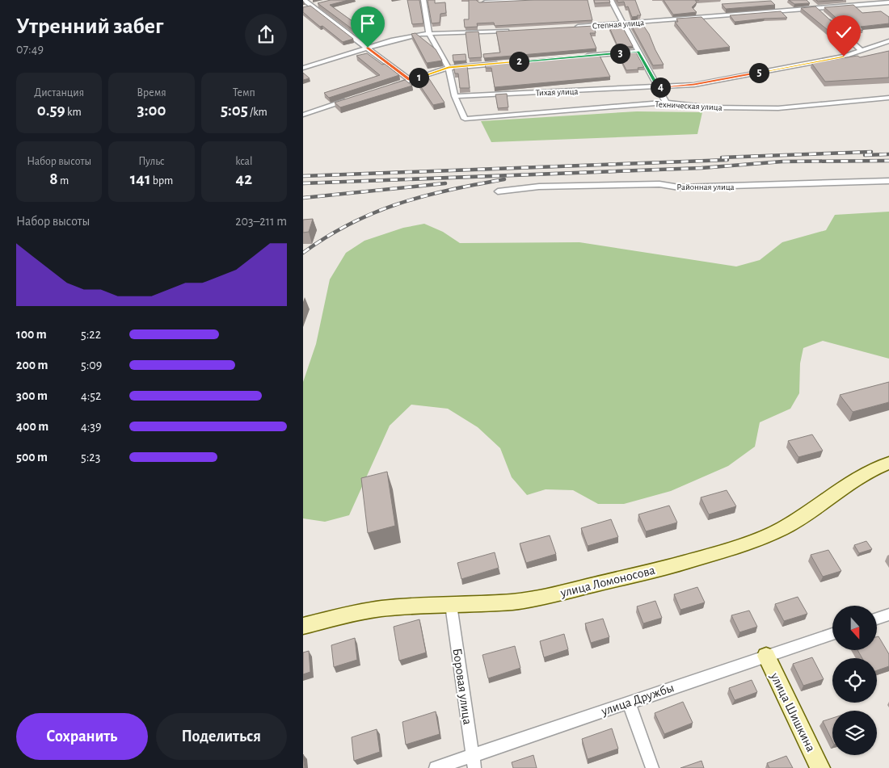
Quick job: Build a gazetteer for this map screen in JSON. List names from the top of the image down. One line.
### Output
{"streets":{"street":["Степная улица","Тихая улица","Техническая улица","Районная улица","улица Ломоносова","Боровая улица","улица Дружбы","улица Шишкина"]},"crossings":[["Тихая улица","Техническая улица"],["улица Ломоносова","Боровая улица"],["Боровая улица","улица Дружбы"],["улица Дружбы","улица Шишкина"]],"north":"bottom","page":{"heading":["Утренний забег","07:49"],"pins":["3","2","5","1","4"],"stats":[["Дистанция","0.59 km"],["Время","3:00"],["Темп","5:05 /km"],["Набор высоты","8 m"],["Пульс","141 bpm"],["kcal","42"]],"chart":["Набор высоты","203–211 m"],"list":[{"name":"100 m","note":"5:22"},{"name":"200 m","note":"5:09"},{"name":"300 m","note":"4:52"},{"name":"400 m","note":"4:39"},{"name":"500 m","note":"5:23"}],"buttons":["Сохранить","Поделиться"]}}
